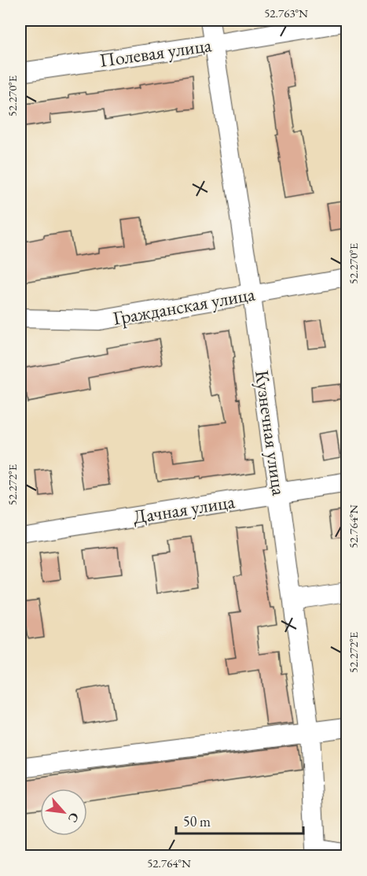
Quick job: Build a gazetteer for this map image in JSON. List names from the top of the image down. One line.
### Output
{"streets":{"street":["Полевая улица","Гражданская улица","Кузнечная улица","Дачная улица"]},"crossings":[["Полевая улица","Кузнечная улица"],["Гражданская улица","Кузнечная улица"],["Кузнечная улица","Дачная улица"]],"scale_bar":"50 m","north":"bottom right","coordinates":["52.763°N","52.270°E","52.272°E","52.764°N"]}
